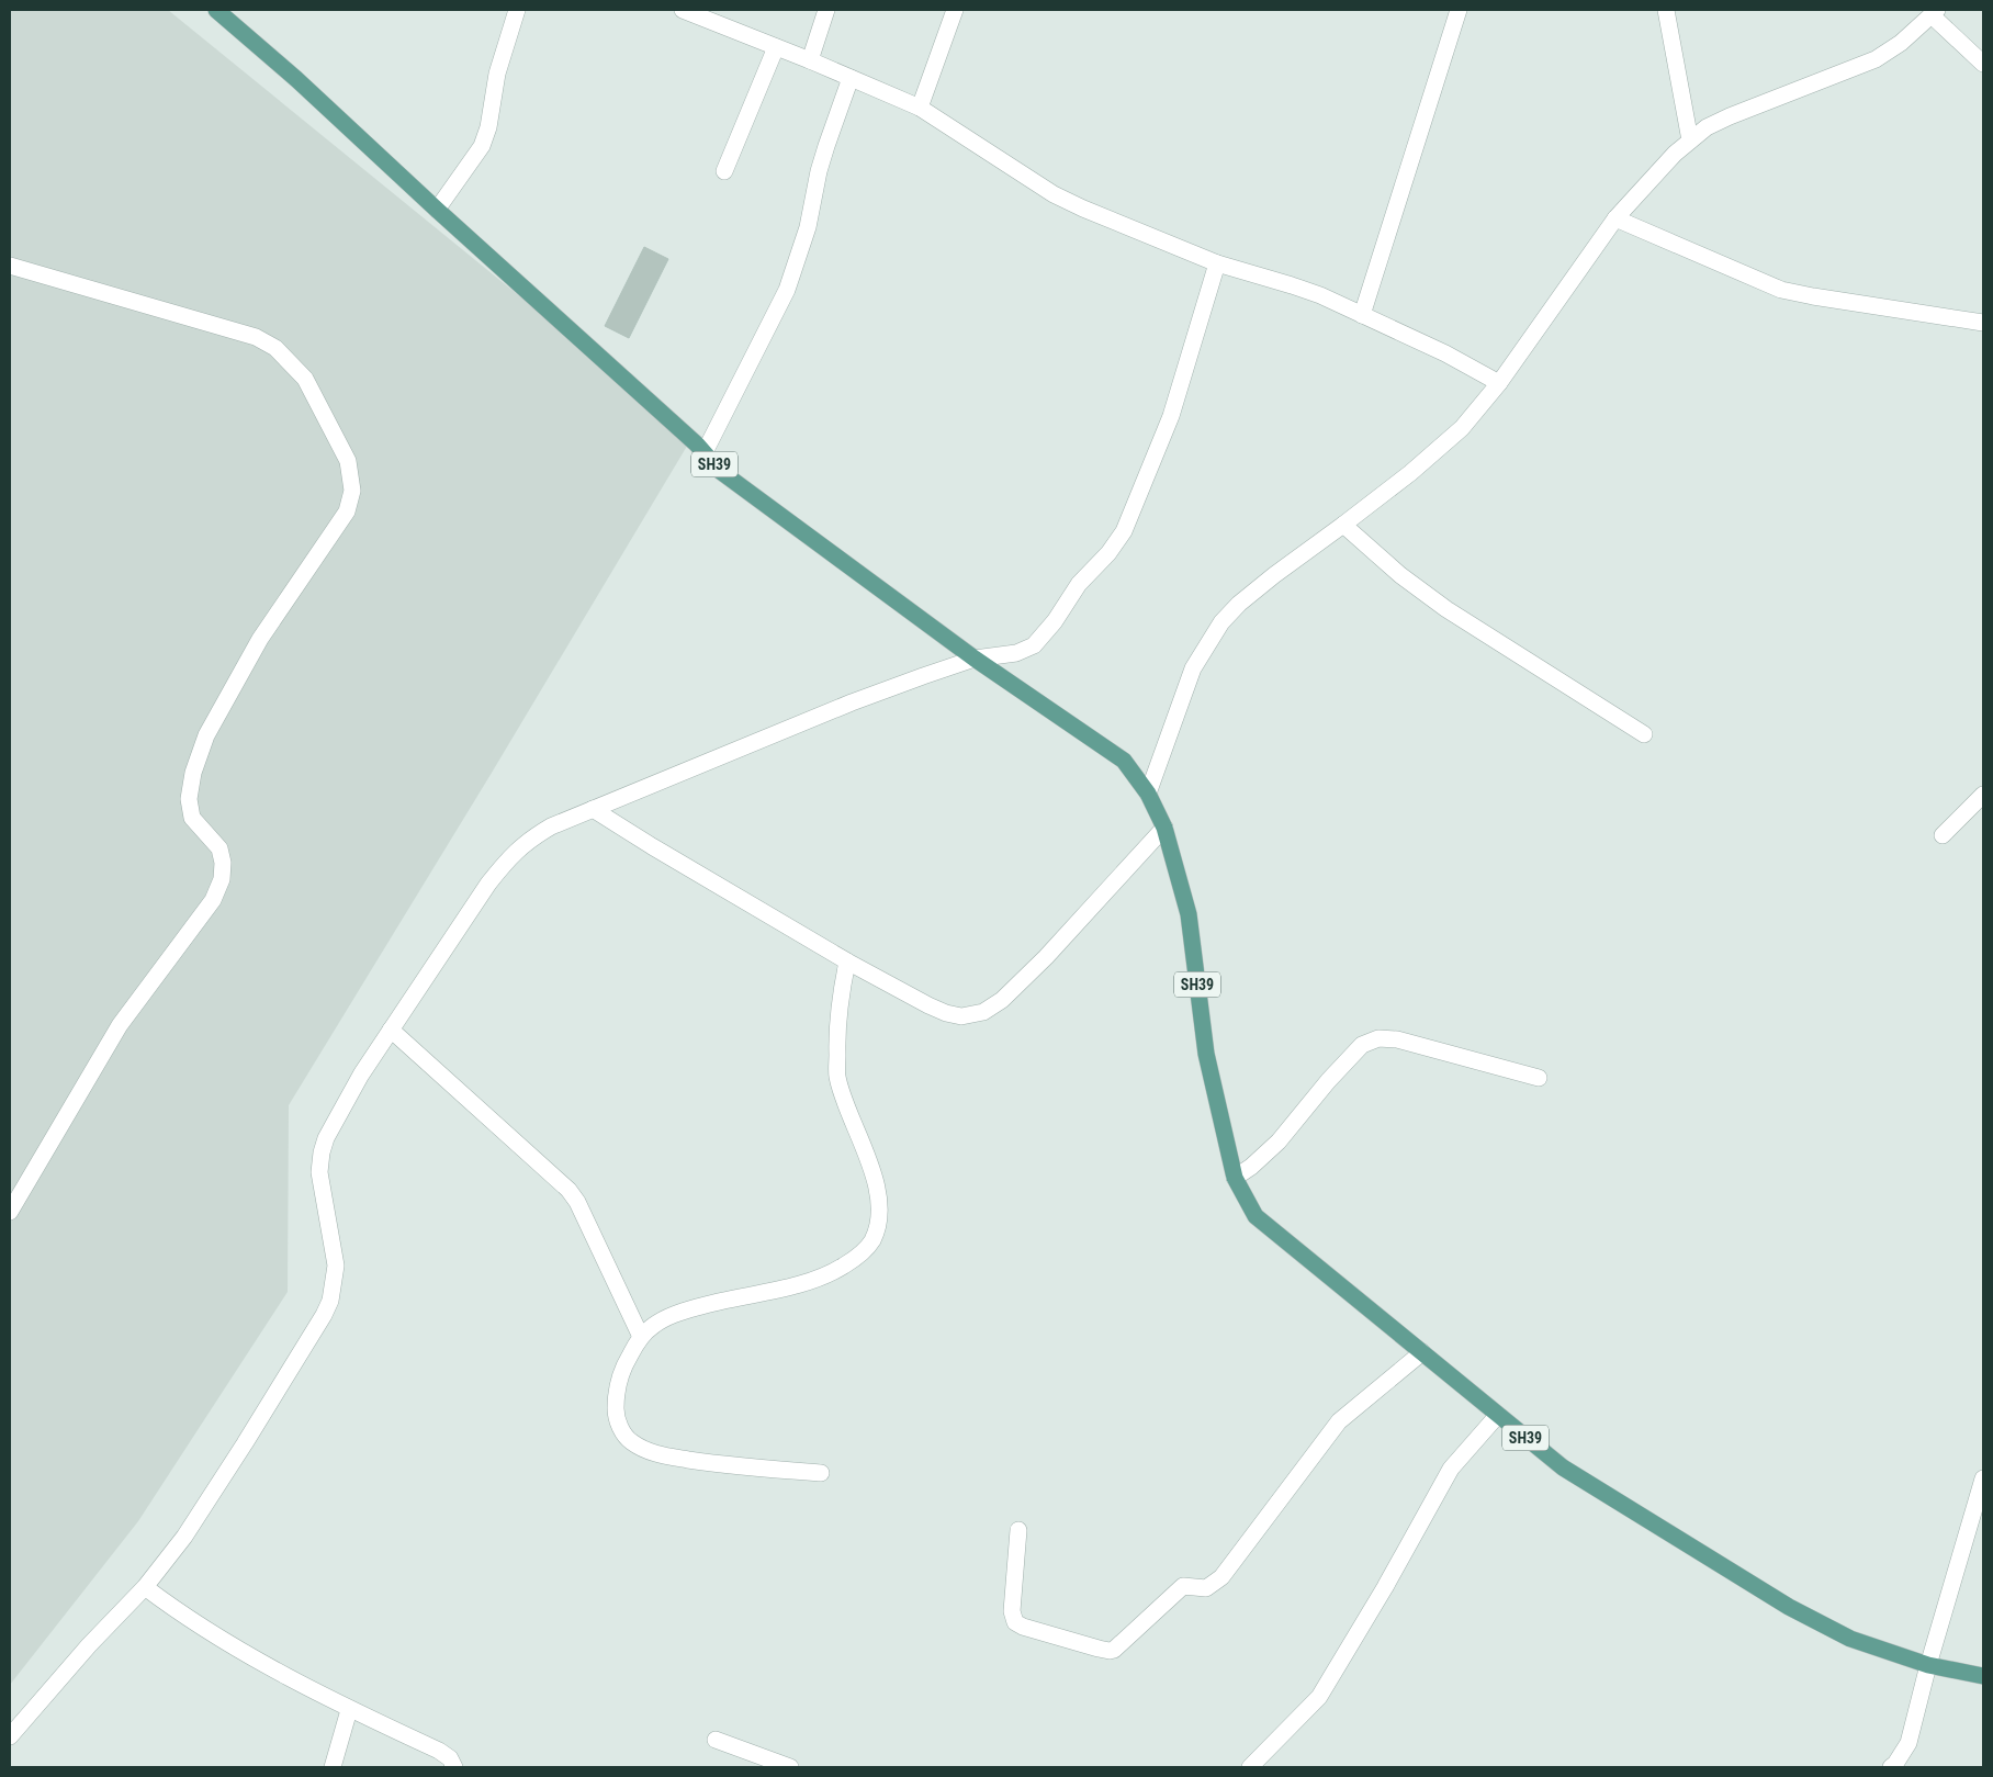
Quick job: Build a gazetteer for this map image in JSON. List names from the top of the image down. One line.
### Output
{"streets":{"main road":["SH39"]}}
